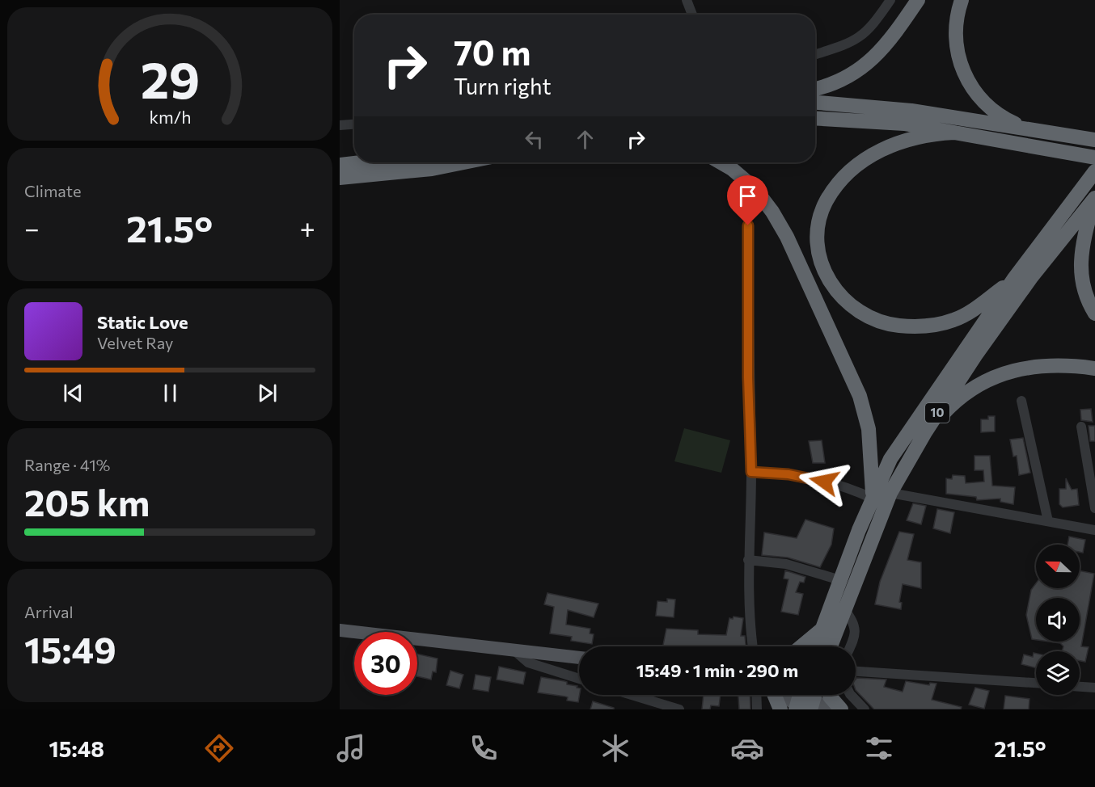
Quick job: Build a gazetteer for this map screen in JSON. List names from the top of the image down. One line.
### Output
{"streets":{"highway":["10"]},"north":"left","page":{"turn":["70 m","Turn right"],"tile":["Climate",["Range · 41%","205 km"],["Arrival","15:49"]],"heat":["−","21.5°","+"],"song":["Static Love","Velvet Ray"],"limit":"30","trip":"15:49 · 1 min · 290 m","tabs":["15:48","21.5°"],"gauge":["29","km/h"]}}
